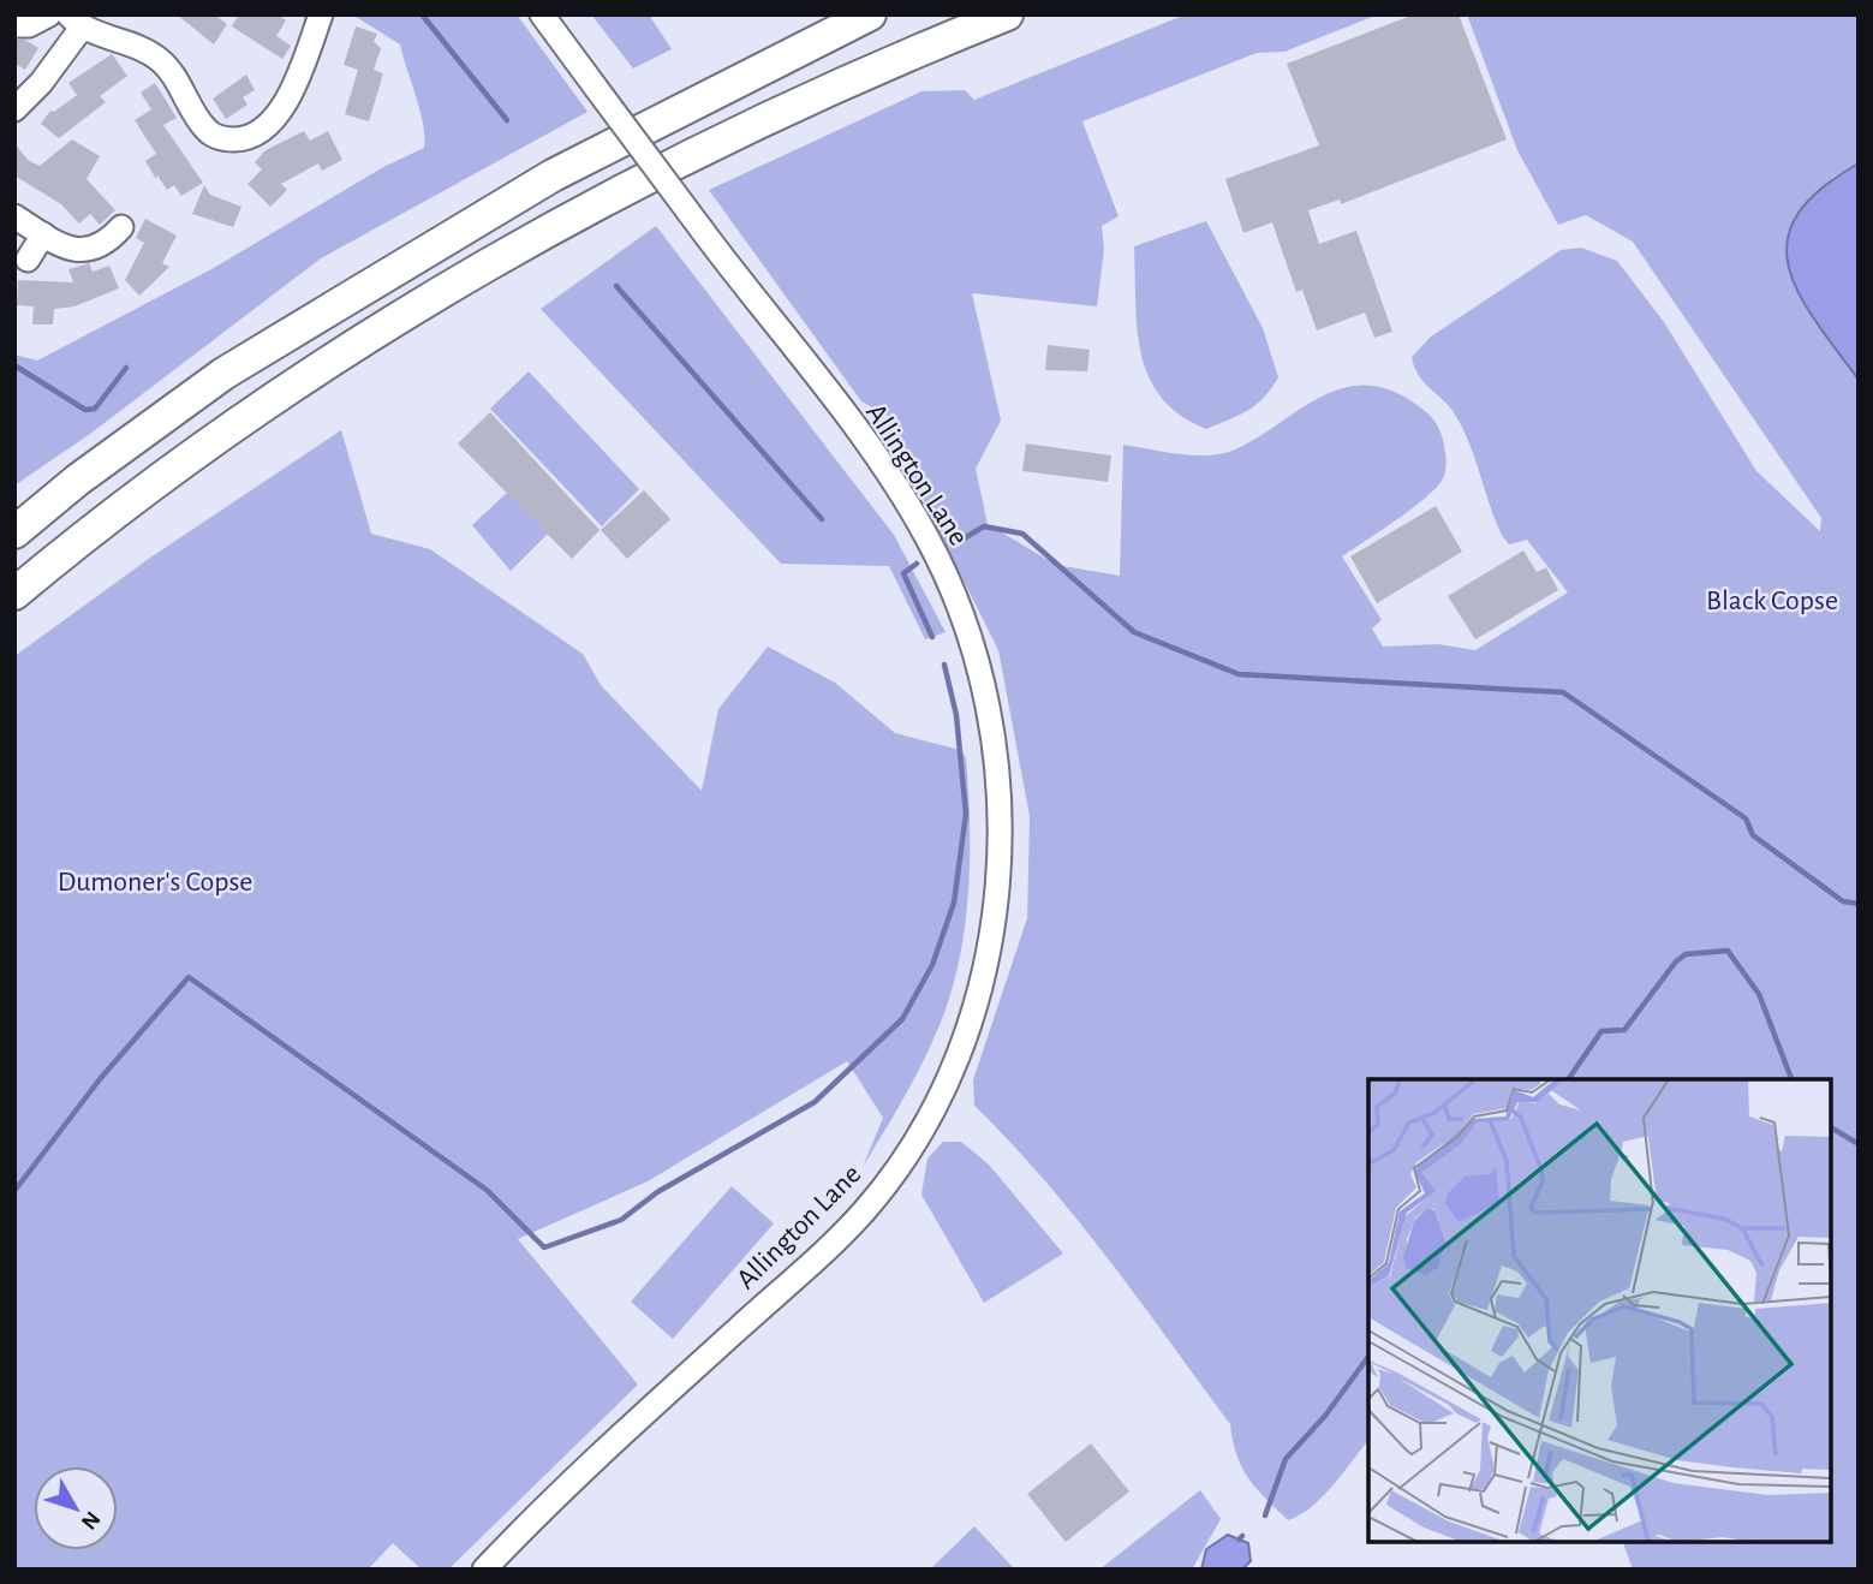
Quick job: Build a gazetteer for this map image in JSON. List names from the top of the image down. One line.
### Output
{"streets":{"street":["Allington Lane"]},"parks":["Black Copse","Dumoner's Copse"],"north":"bottom right"}
